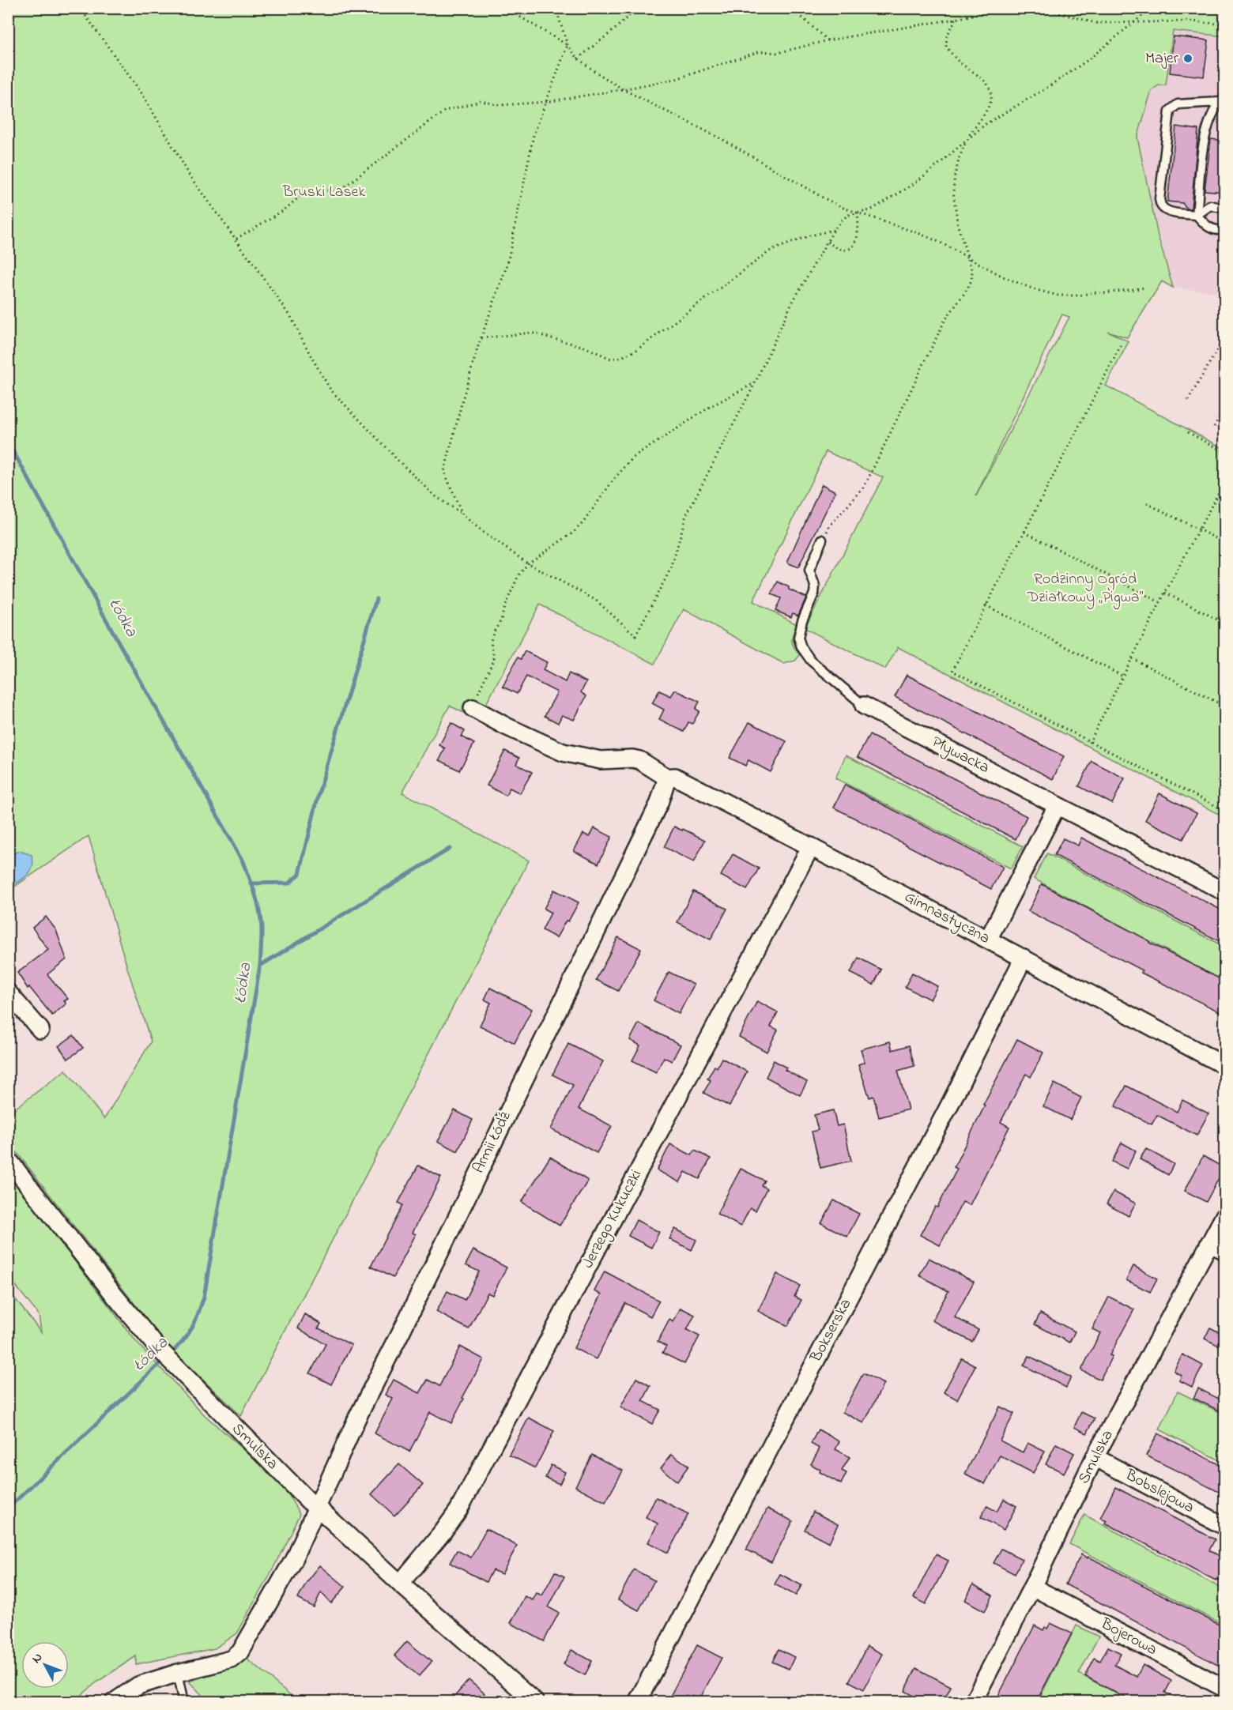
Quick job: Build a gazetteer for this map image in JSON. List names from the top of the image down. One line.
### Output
{"streets":{"street":["Pływacka","Gimnastyczna","Armii Łódź","Jerzego Kukuczki","Bokserska","Smulska","Bobslejowa","Bojerowa"]},"crossings":[["Gimnastyczna","Armii Łódź"],["Gimnastyczna","Jerzego Kukuczki"],["Gimnastyczna","Bokserska"],["Armii Łódź","Smulska"],["Jerzego Kukuczki","Smulska"],["Smulska","Bobslejowa"],["Smulska","Bojerowa"]],"water":["Łódka"],"parks":["Bruski Lasek","Rodzinny Ogród Działkowy „Pigwa”"],"places":["Majer"],"north":"top left"}
